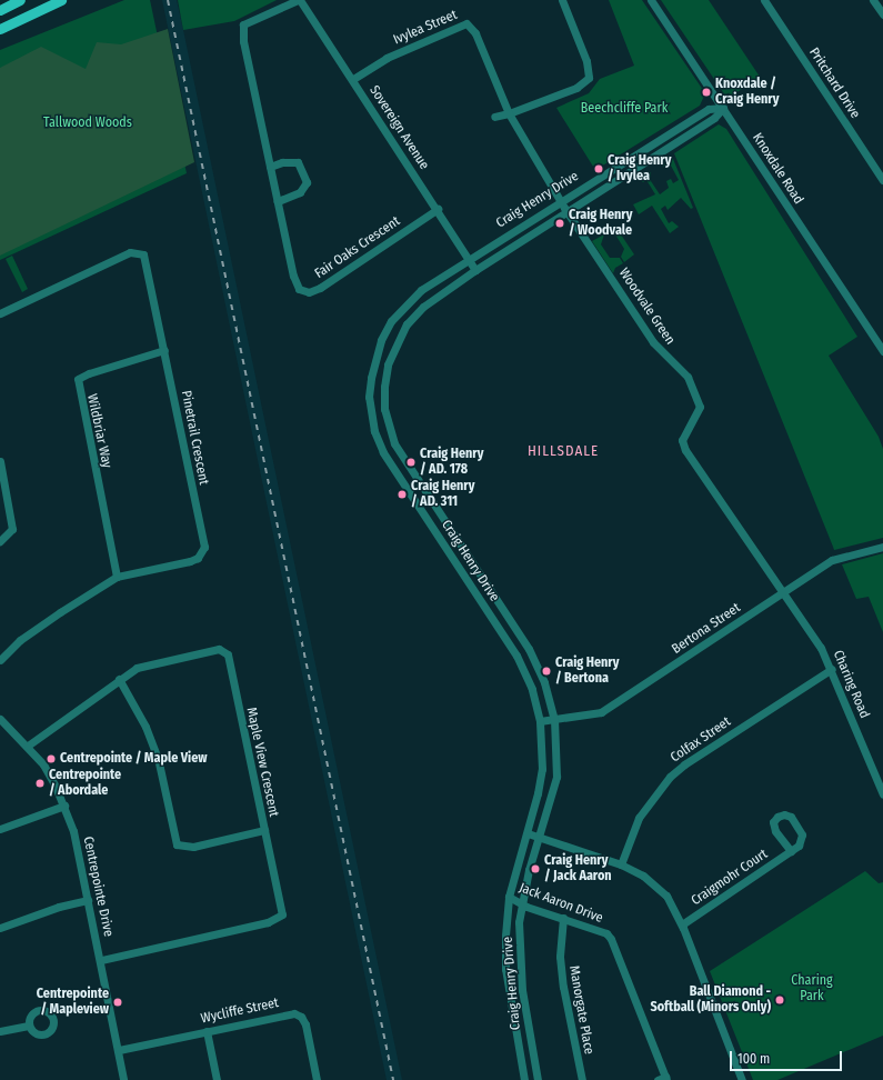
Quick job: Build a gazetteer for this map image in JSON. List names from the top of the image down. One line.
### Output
{"streets":{"street":["Ivylea Street","Pritchard Drive","Sovereign Avenue","Knoxdale Road","Craig Henry Drive","Fair Oaks Crescent","Woodvale Green","Wildbriar Way","Pinetrail Crescent","Bertona Street","Charing Road","Colfax Street","Maple View Crescent","Craigmohr Court","Centrepointe Drive","Jack Aaron Drive","Manorgate Place","Wycliffe Street"]},"crossings":[["Ivylea Street","Sovereign Avenue"],["Ivylea Street","Craig Henry Drive"],["Ivylea Street","Woodvale Green"],["Sovereign Avenue","Craig Henry Drive"],["Sovereign Avenue","Fair Oaks Crescent"],["Knoxdale Road","Craig Henry Drive"],["Craig Henry Drive","Woodvale Green"],["Craig Henry Drive","Bertona Street"],["Craig Henry Drive","Jack Aaron Drive"],["Woodvale Green","Bertona Street"],["Woodvale Green","Charing Road"],["Wildbriar Way","Pinetrail Crescent"],["Bertona Street","Charing Road"],["Charing Road","Colfax Street"],["Maple View Crescent","Centrepointe Drive"],["Centrepointe Drive","Wycliffe Street"],["Jack Aaron Drive","Manorgate Place"]],"districts":["HILLSDALE"],"parks":["Beechcliffe Park","Tallwood Woods","Charing Park"],"places":["Knoxdale / Craig Henry","Craig Henry / Ivylea","Craig Henry / Woodvale","Craig Henry / AD. 178","Craig Henry / AD. 311","Craig Henry / Bertona","Centrepointe / Maple View","Centrepointe / Abordale","Craig Henry / Jack Aaron","Ball Diamond - Softball (Minors Only)","Centrepointe / Mapleview"],"scale_bar":"100 m"}
